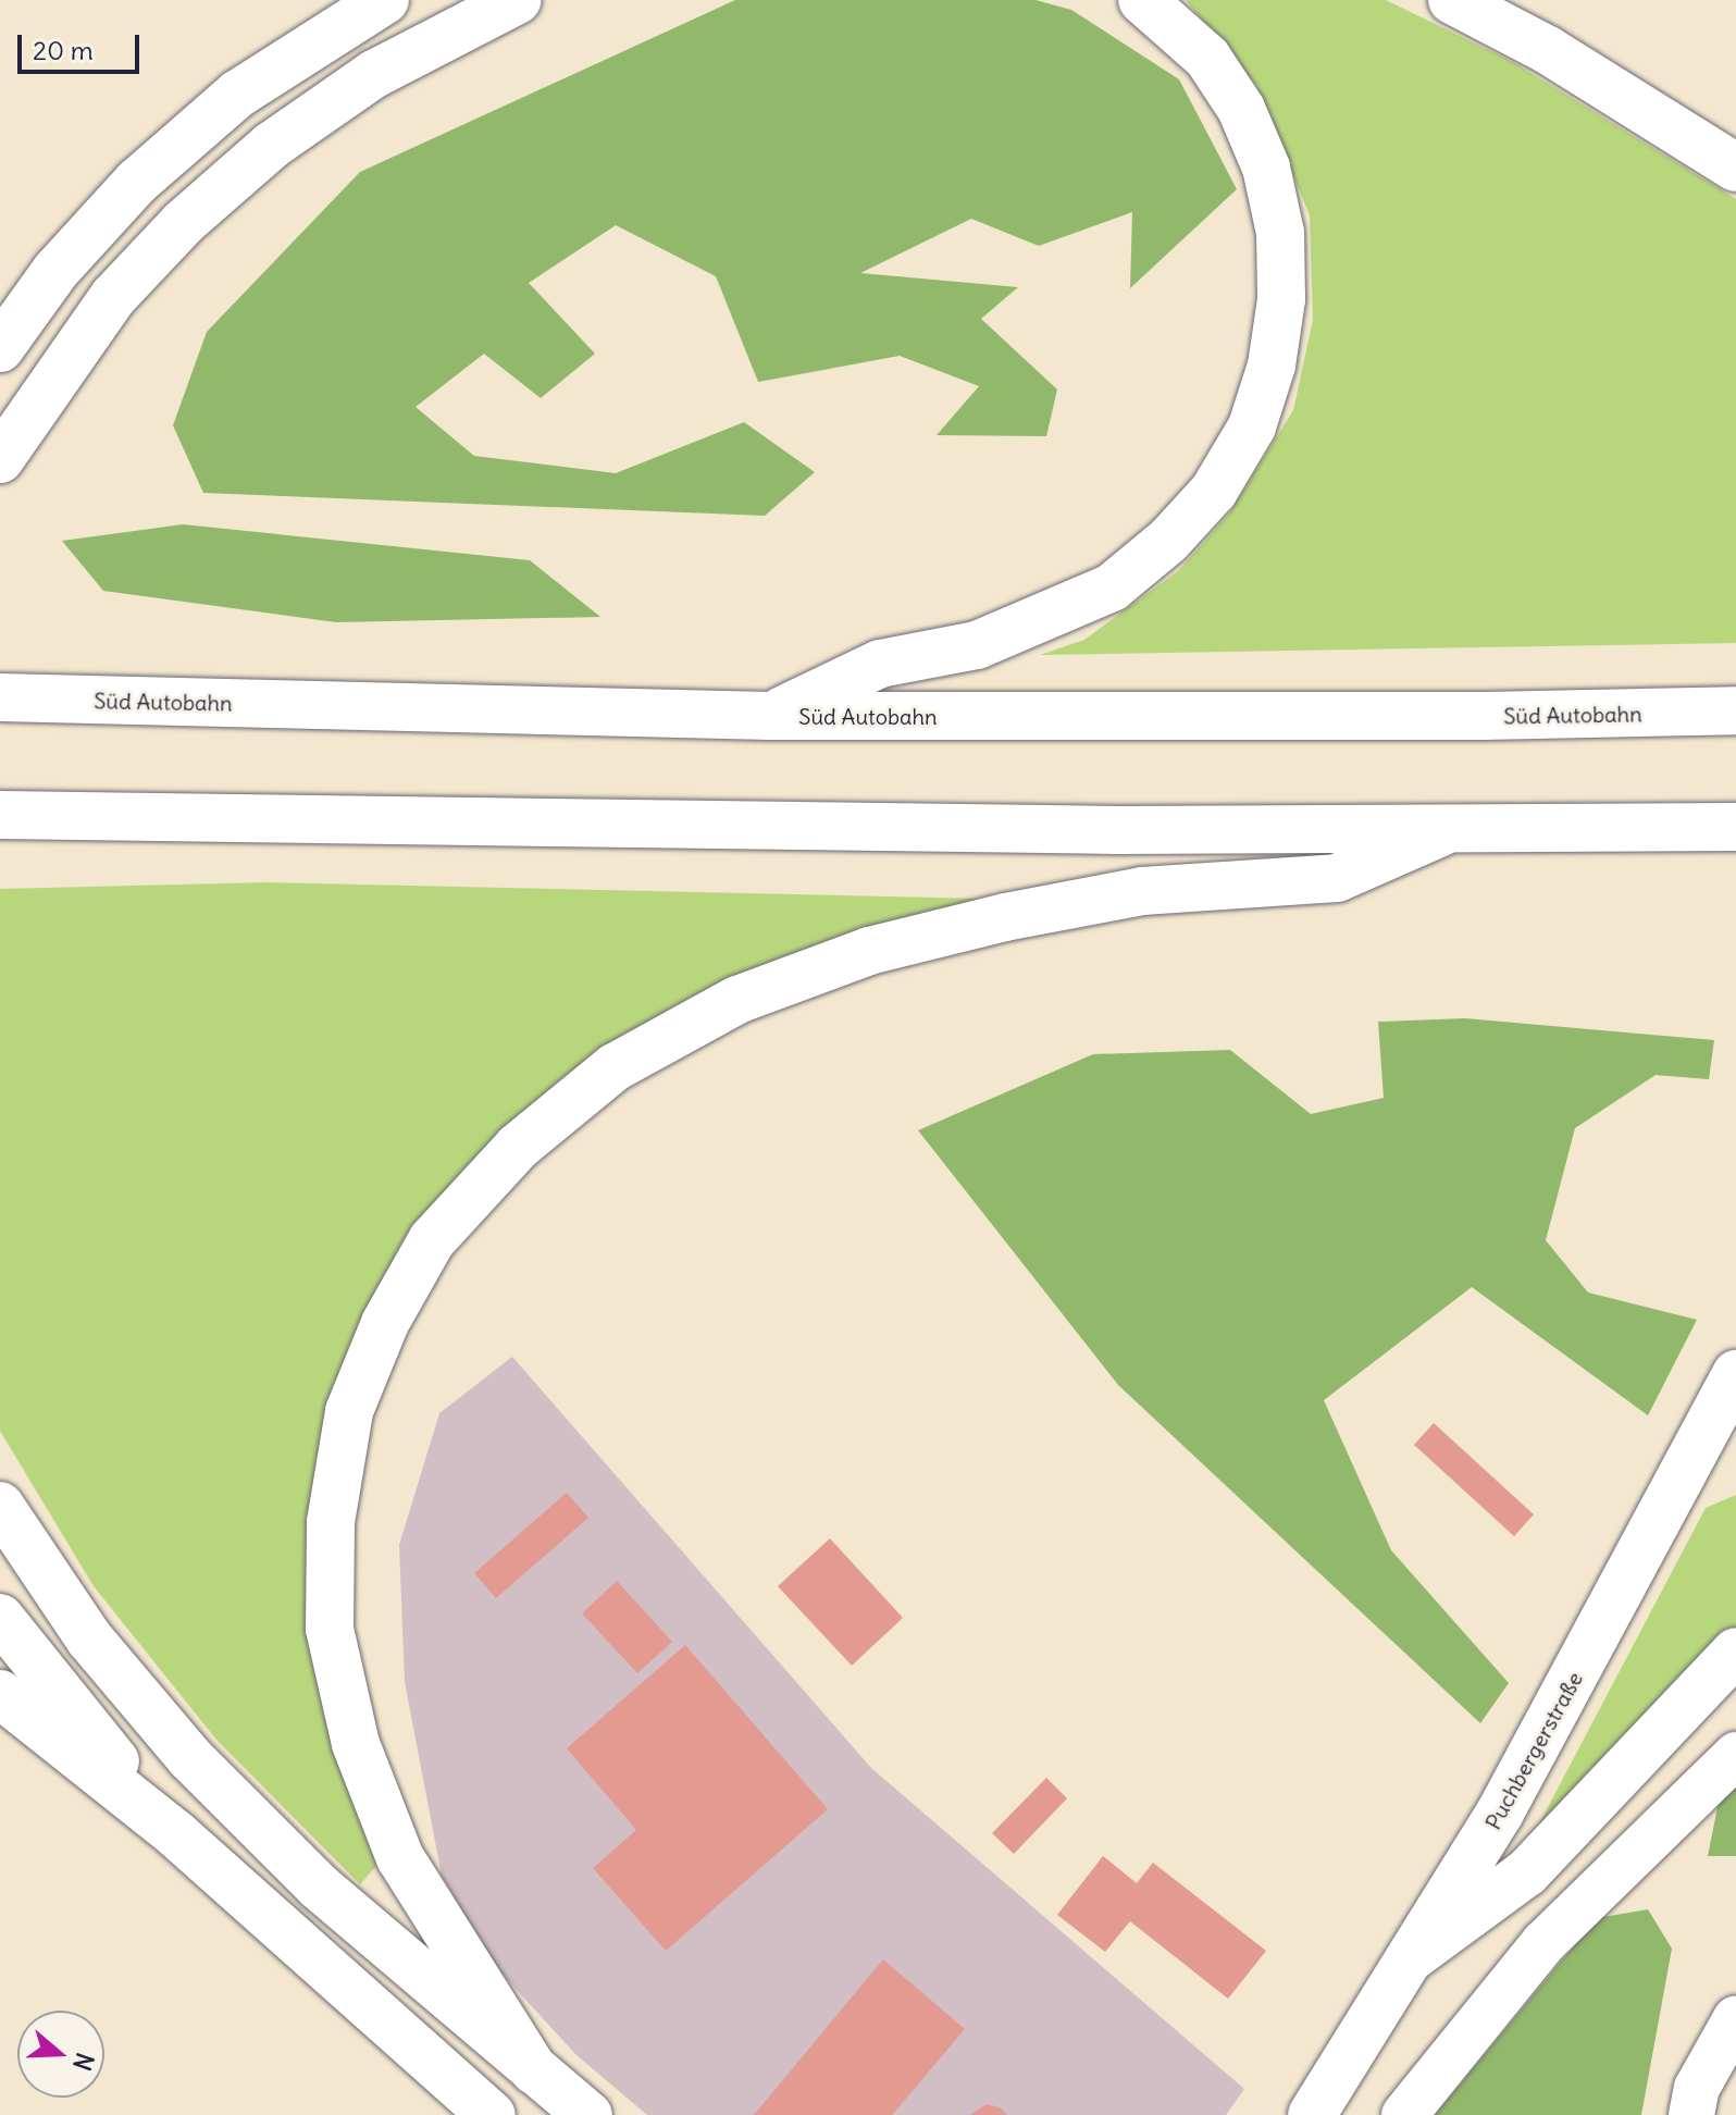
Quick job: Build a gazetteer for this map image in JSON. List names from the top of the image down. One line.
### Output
{"streets":{"main road":["Süd Autobahn","Puchbergerstraße"]},"scale_bar":"20 m","north":"right"}
